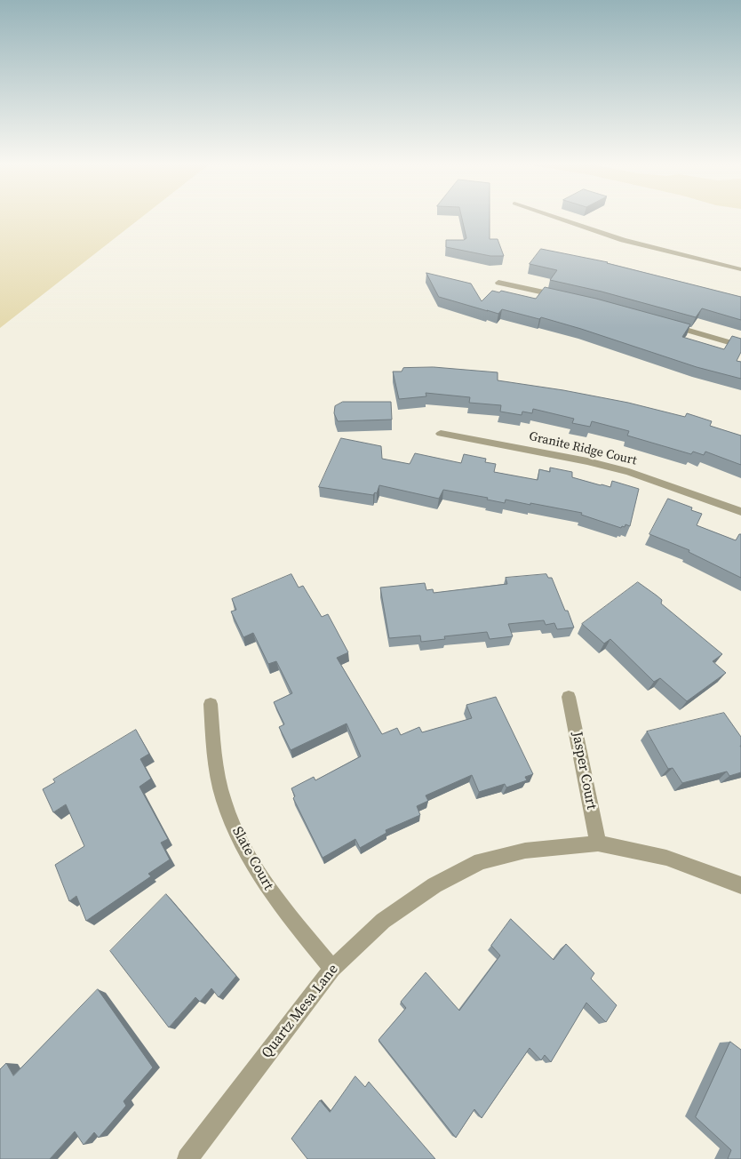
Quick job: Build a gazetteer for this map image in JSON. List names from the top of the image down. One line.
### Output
{"streets":{"street":["Granite Ridge Court","Jasper Court","Slate Court","Quartz Mesa Lane"]},"crossings":[["Jasper Court","Quartz Mesa Lane"],["Slate Court","Quartz Mesa Lane"]]}
